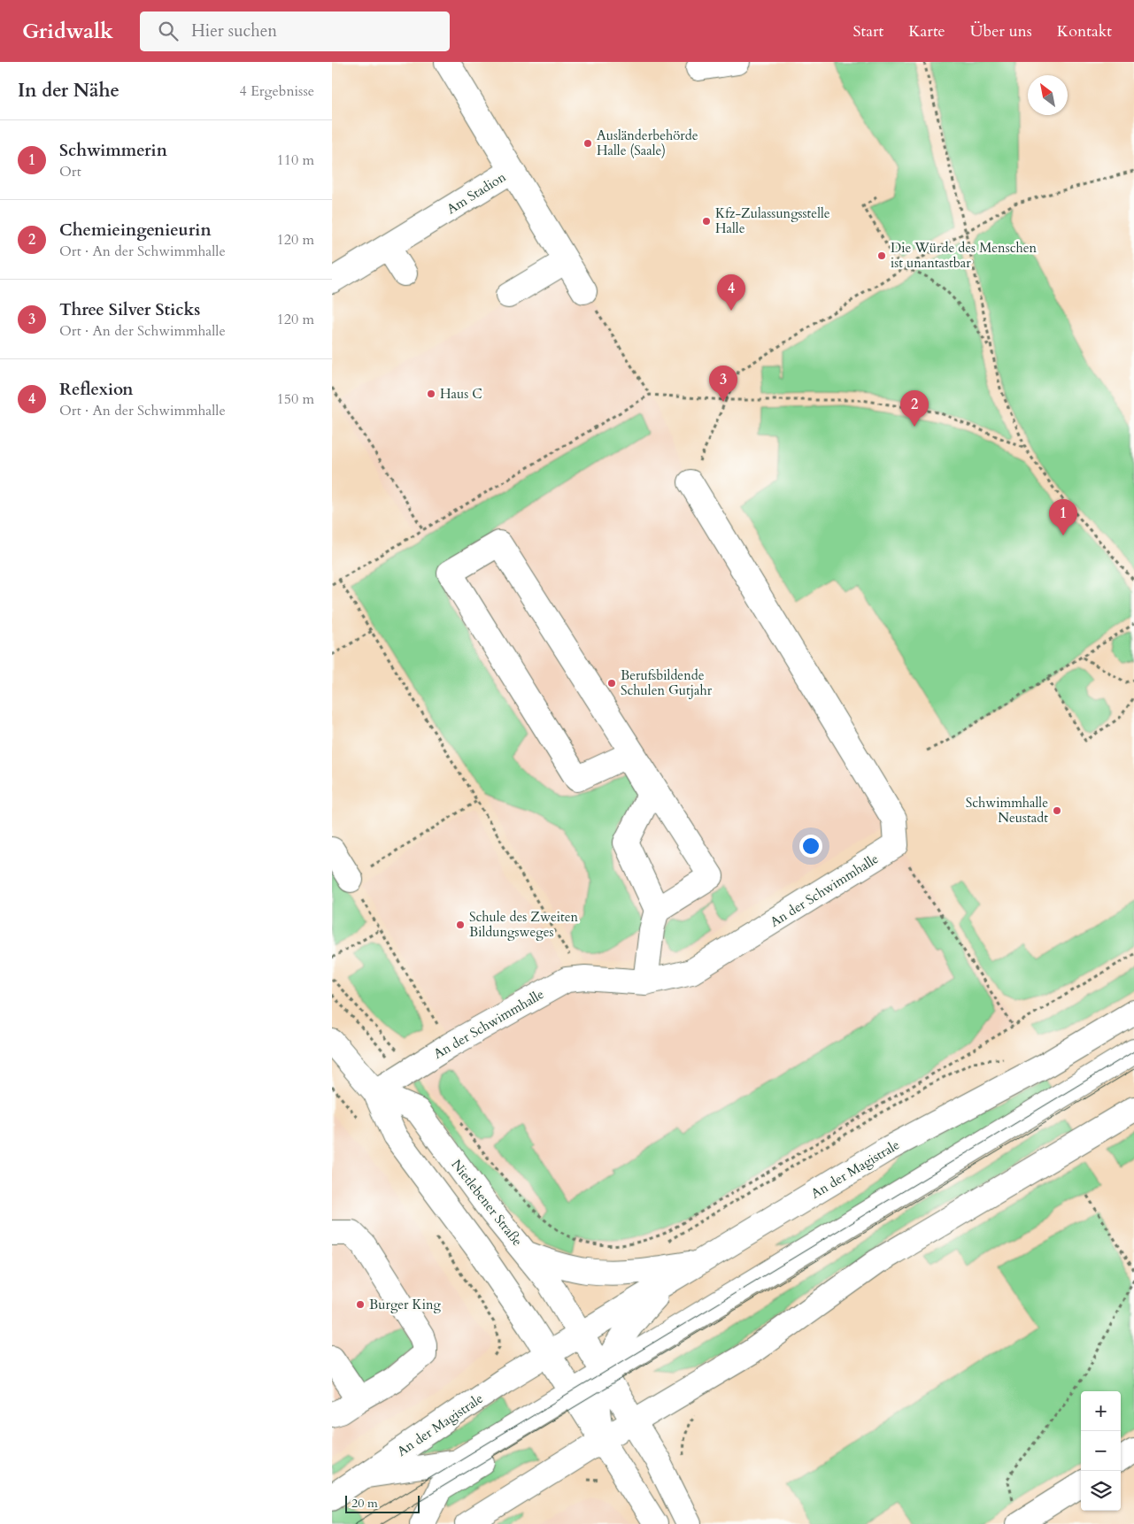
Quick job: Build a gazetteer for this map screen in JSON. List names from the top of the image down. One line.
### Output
{"streets":{"main road":["Am Stadion","An der Schwimmhalle","An der Magistrale","Nietlebener Straße"]},"crossings":[["An der Schwimmhalle","Nietlebener Straße"],["An der Magistrale","Nietlebener Straße"]],"places":["Ausländerbehörde Halle (Saale)","Kfz-Zulassungsstelle Halle","Die Würde des Menschen ist unantastbar","Haus C","Berufsbildende Schulen Gutjahr","Schwimmhalle Neustadt","Schule des Zweiten Bildungsweges","Burger King"],"scale_bar":"20 m","north":"top left","page":{"header":"Gridwalk","search":"Hier suchen","nav":["Start","Karte","Über uns","Kontakt"],"heading":["In der Nähe","4 Ergebnisse"],"list":[{"mark":"1","name":"Schwimmerin","note":"Ort","value":"110 m"},{"mark":"2","name":"Chemieingenieurin","note":"Ort · An der Schwimmhalle","value":"120 m"},{"mark":"3","name":"Three Silver Sticks","note":"Ort · An der Schwimmhalle","value":"120 m"},{"mark":"4","name":"Reflexion","note":"Ort · An der Schwimmhalle","value":"150 m"}],"pins":["4","3","2","1"],"map_buttons":["+","−"],"scale":"20 m"}}
